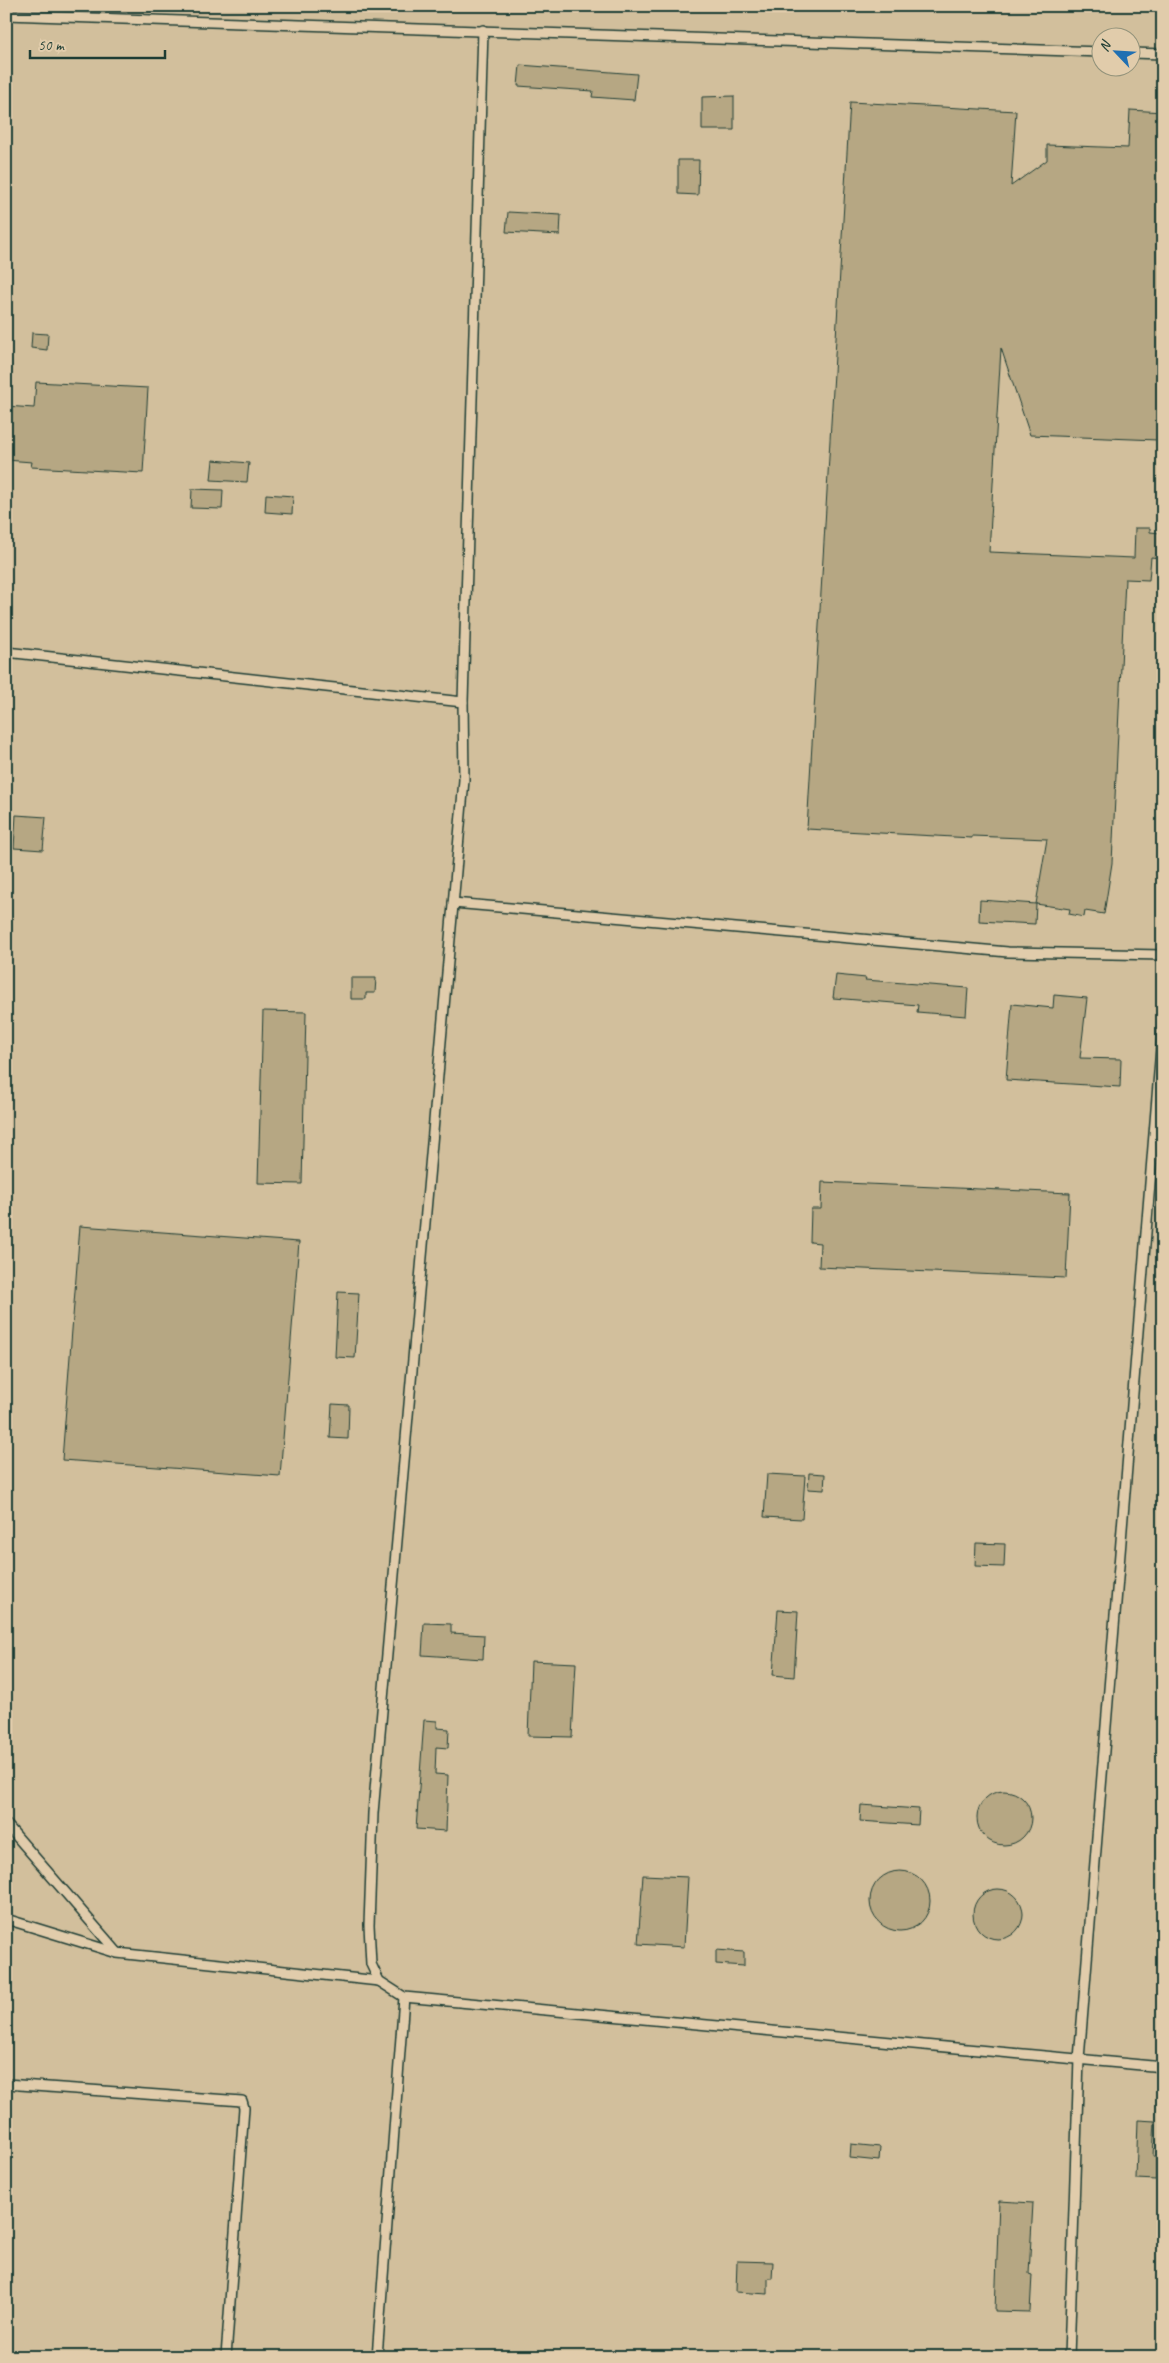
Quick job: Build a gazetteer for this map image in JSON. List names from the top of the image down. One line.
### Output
{"scale_bar":"50 m","north":"top left"}
